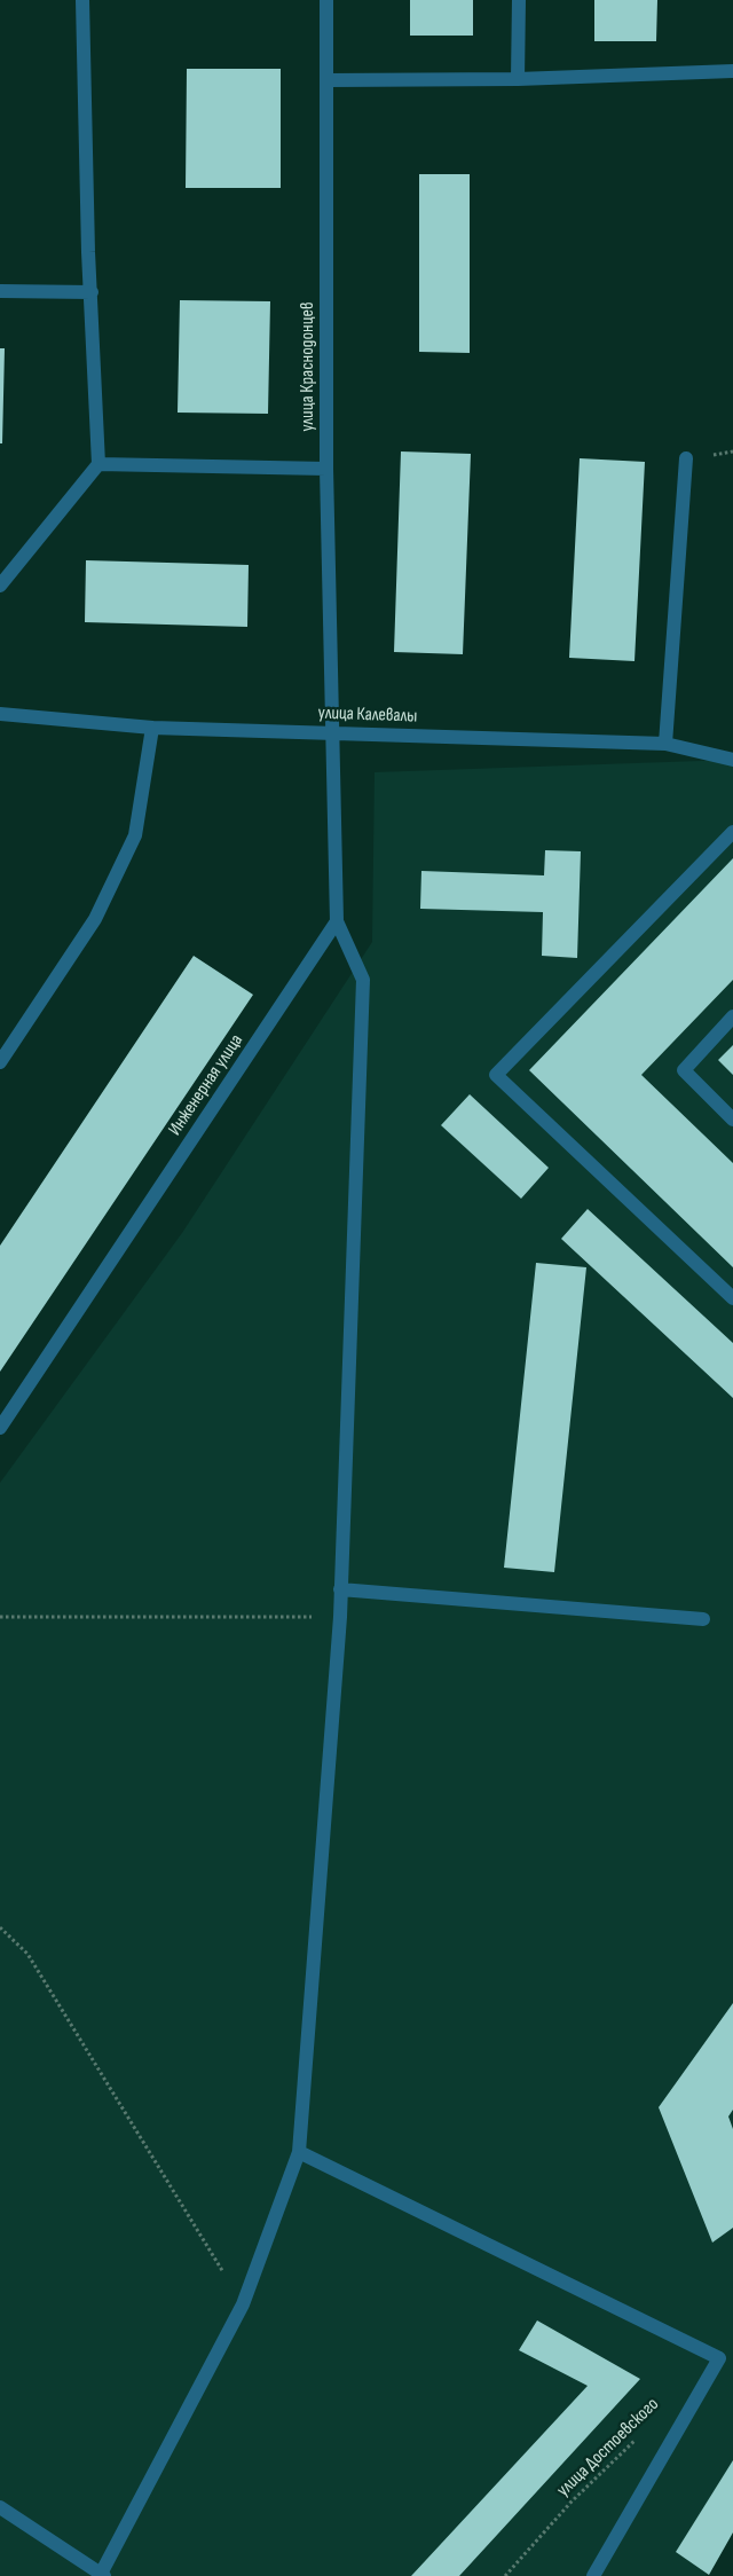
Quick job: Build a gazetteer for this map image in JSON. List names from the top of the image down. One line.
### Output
{"streets":{"street":["улица Краснодонцев","улица Калевалы","Инженерная улица"],"path":["улица Достоевского"]},"crossings":[["улица Краснодонцев","улица Калевалы"]]}
